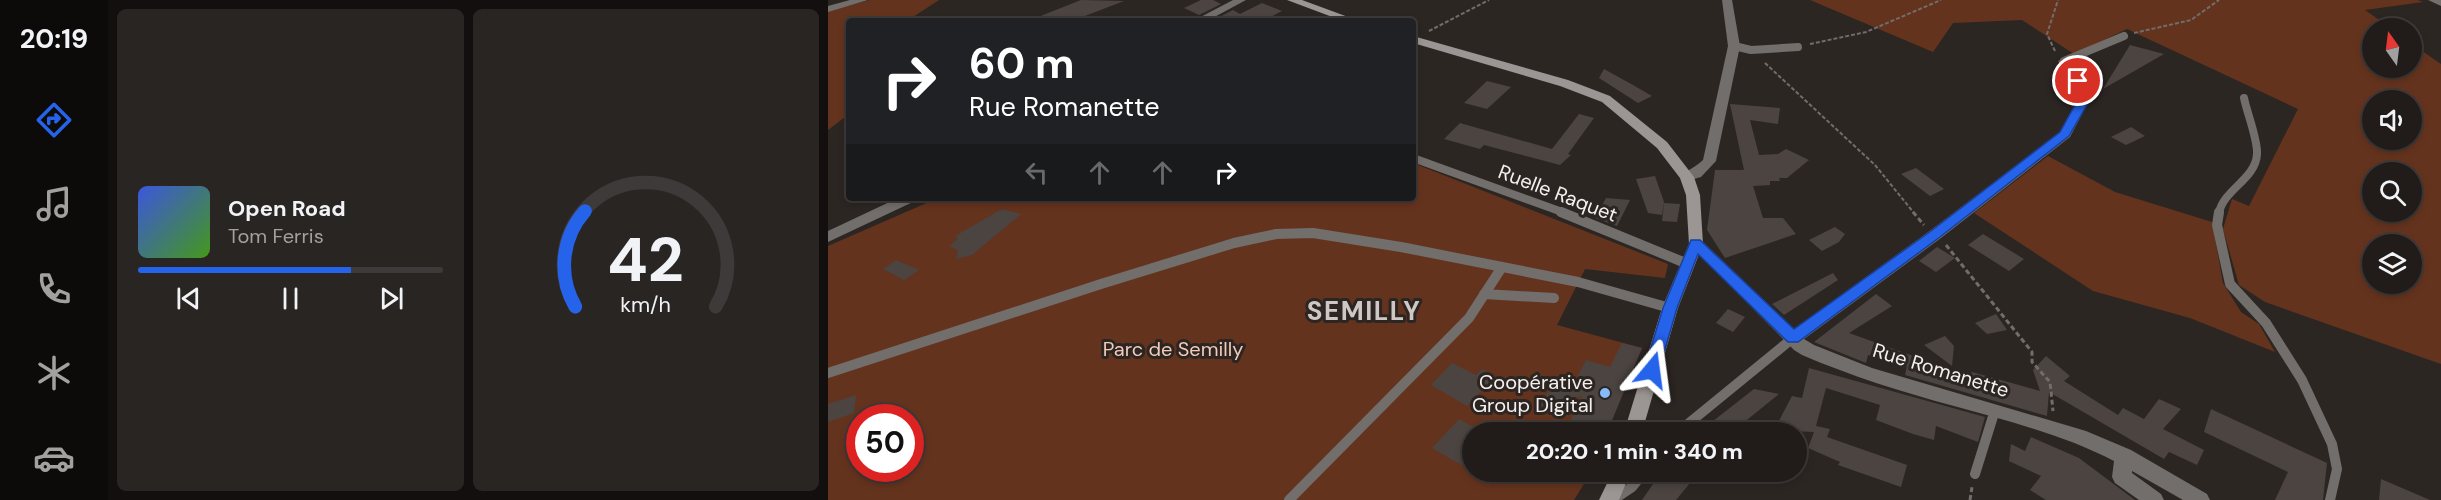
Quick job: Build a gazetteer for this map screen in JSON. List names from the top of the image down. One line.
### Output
{"streets":{"street":["Rue Romanette"],"lane":["Ruelle Raquet"]},"districts":["SEMILLY"],"parks":["Parc de Semilly"],"places":["Coopérative Group Digital"],"north":"top","page":{"tabs":"20:19","turn":["60 m","Rue Romanette"],"song":["Open Road","Tom Ferris"],"limit":"50","trip":"20:20 · 1 min · 340 m","gauge":["42","km/h"]}}
